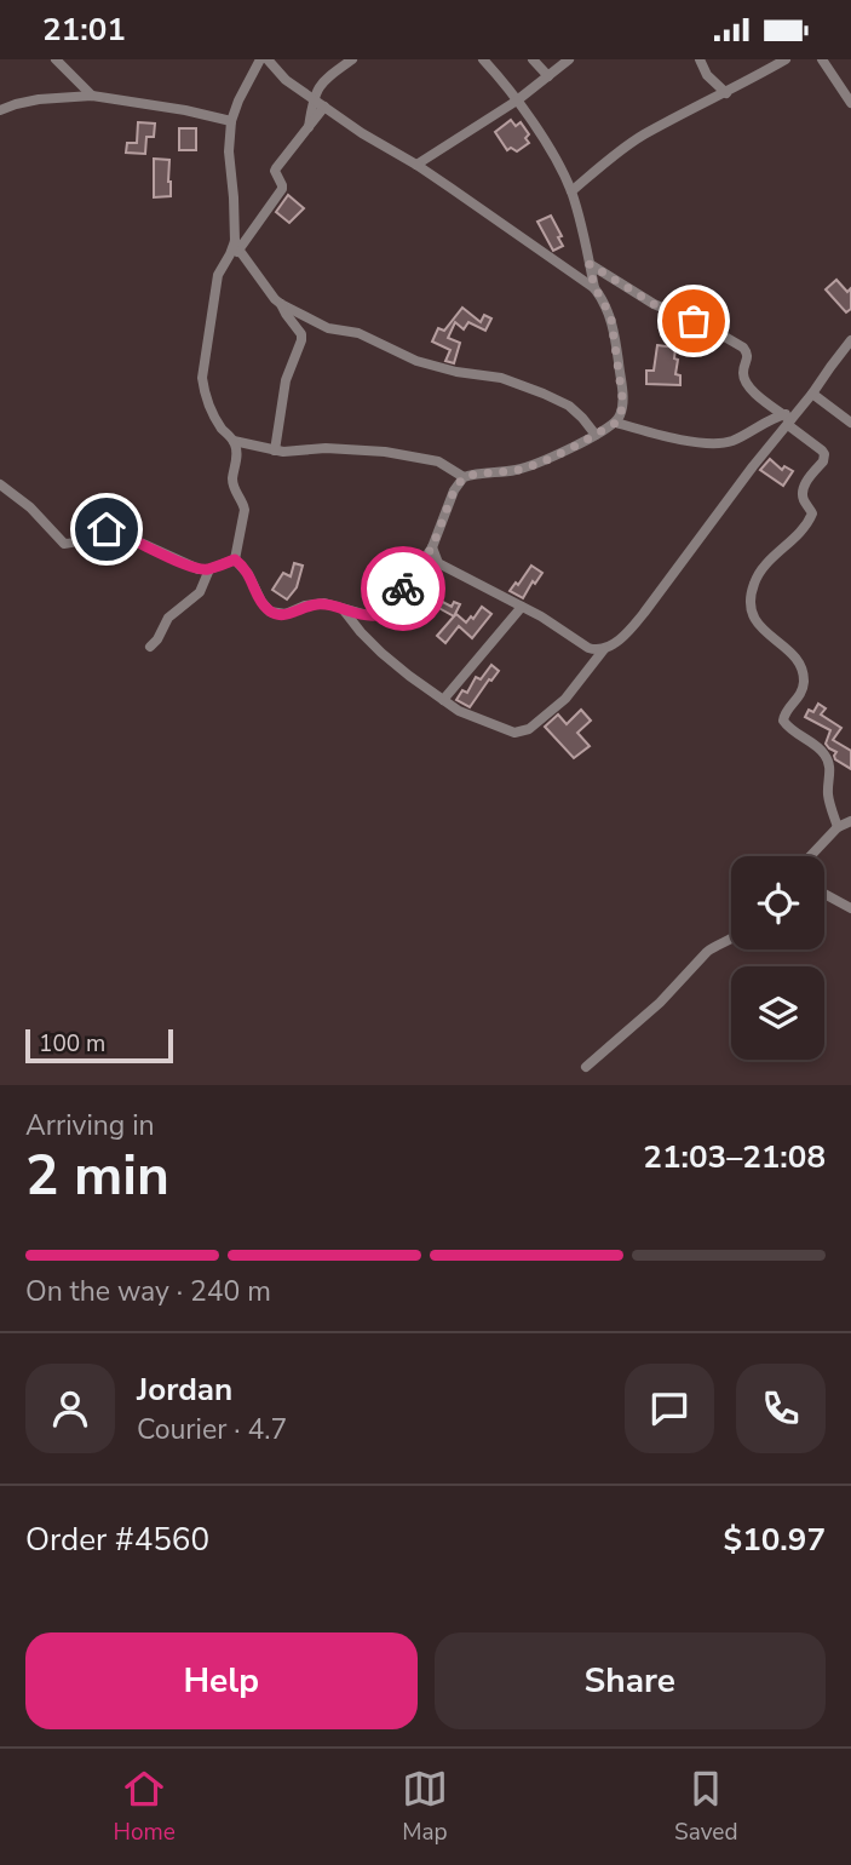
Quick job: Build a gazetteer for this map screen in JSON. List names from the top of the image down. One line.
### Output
{"scale_bar":"100 m","page":{"status":"21:01","scale":"100 m","heading":["2 min","Arriving in","21:03–21:08"],"panel":["Jordan","Courier · 4.7","Order #4560","$10.97"],"bar":"On the way · 240 m","buttons":["Help","Share"],"tabs":["Home","Map","Saved"]}}
